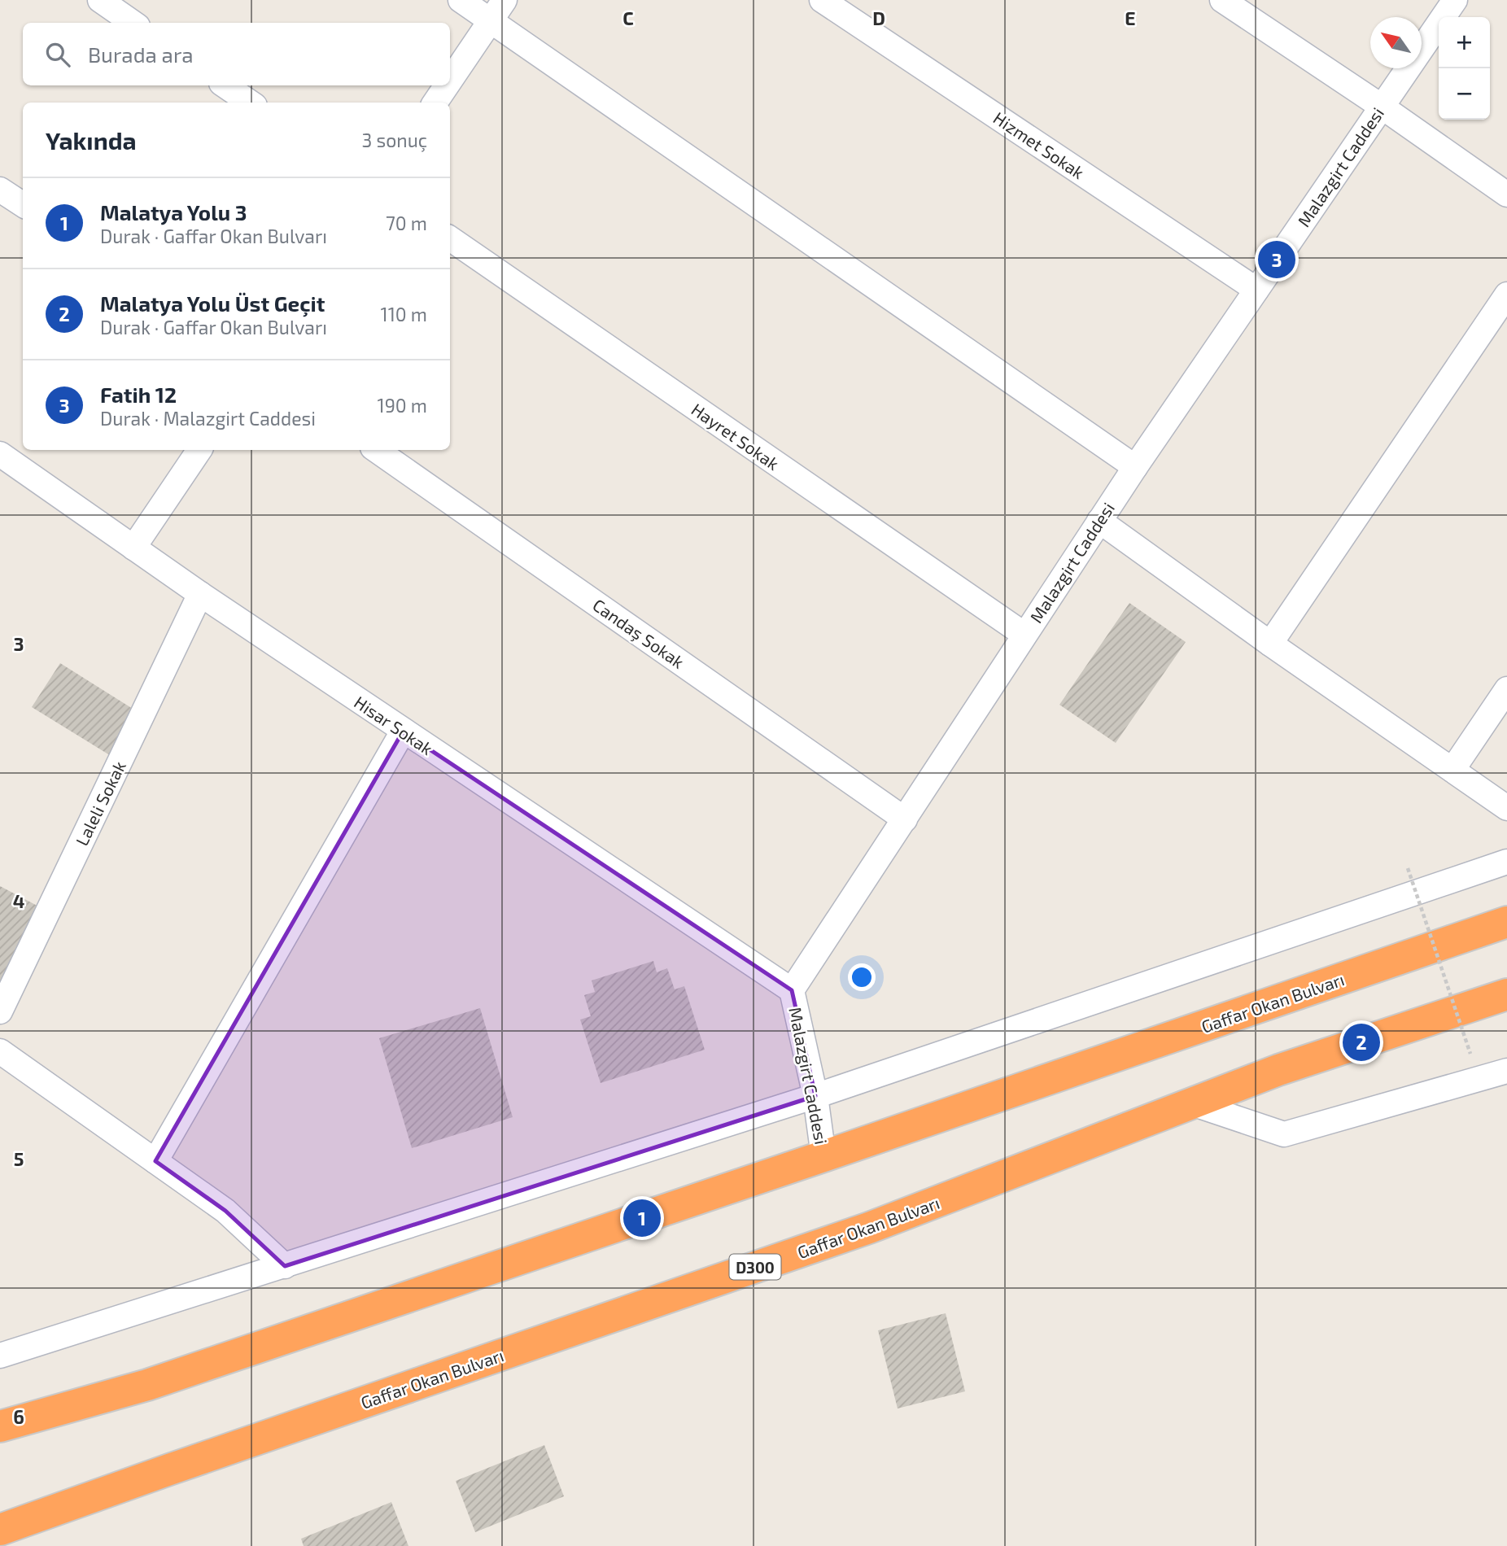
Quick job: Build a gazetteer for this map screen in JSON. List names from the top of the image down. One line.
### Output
{"streets":{"highway":["Gaffar Okan Bulvarı","D300"],"street":["Hizmet Sokak","Malazgirt Caddesi","Hayret Sokak","Candaş Sokak","Hisar Sokak","Laleli Sokak"]},"crossings":[["Hizmet Sokak","Malazgirt Caddesi"],["Malazgirt Caddesi","Hayret Sokak"],["Malazgirt Caddesi","Candaş Sokak"],["Malazgirt Caddesi","Hisar Sokak"],["Malazgirt Caddesi","Gaffar Okan Bulvarı"],["Hisar Sokak","Laleli Sokak"]],"north":"top left","page":{"map_buttons":["+","−"],"search":"Burada ara","heading":["Yakında","3 sonuç"],"list":[{"mark":"1","name":"Malatya Yolu 3","note":"Durak · Gaffar Okan Bulvarı","value":"70 m"},{"mark":"2","name":"Malatya Yolu Üst Geçit","note":"Durak · Gaffar Okan Bulvarı","value":"110 m"},{"mark":"3","name":"Fatih 12","note":"Durak · Malazgirt Caddesi","value":"190 m"}],"pins":["3","2","1"]},"grid":{"columns":["C","D","E"],"rows":["3","4","5","6"]}}
